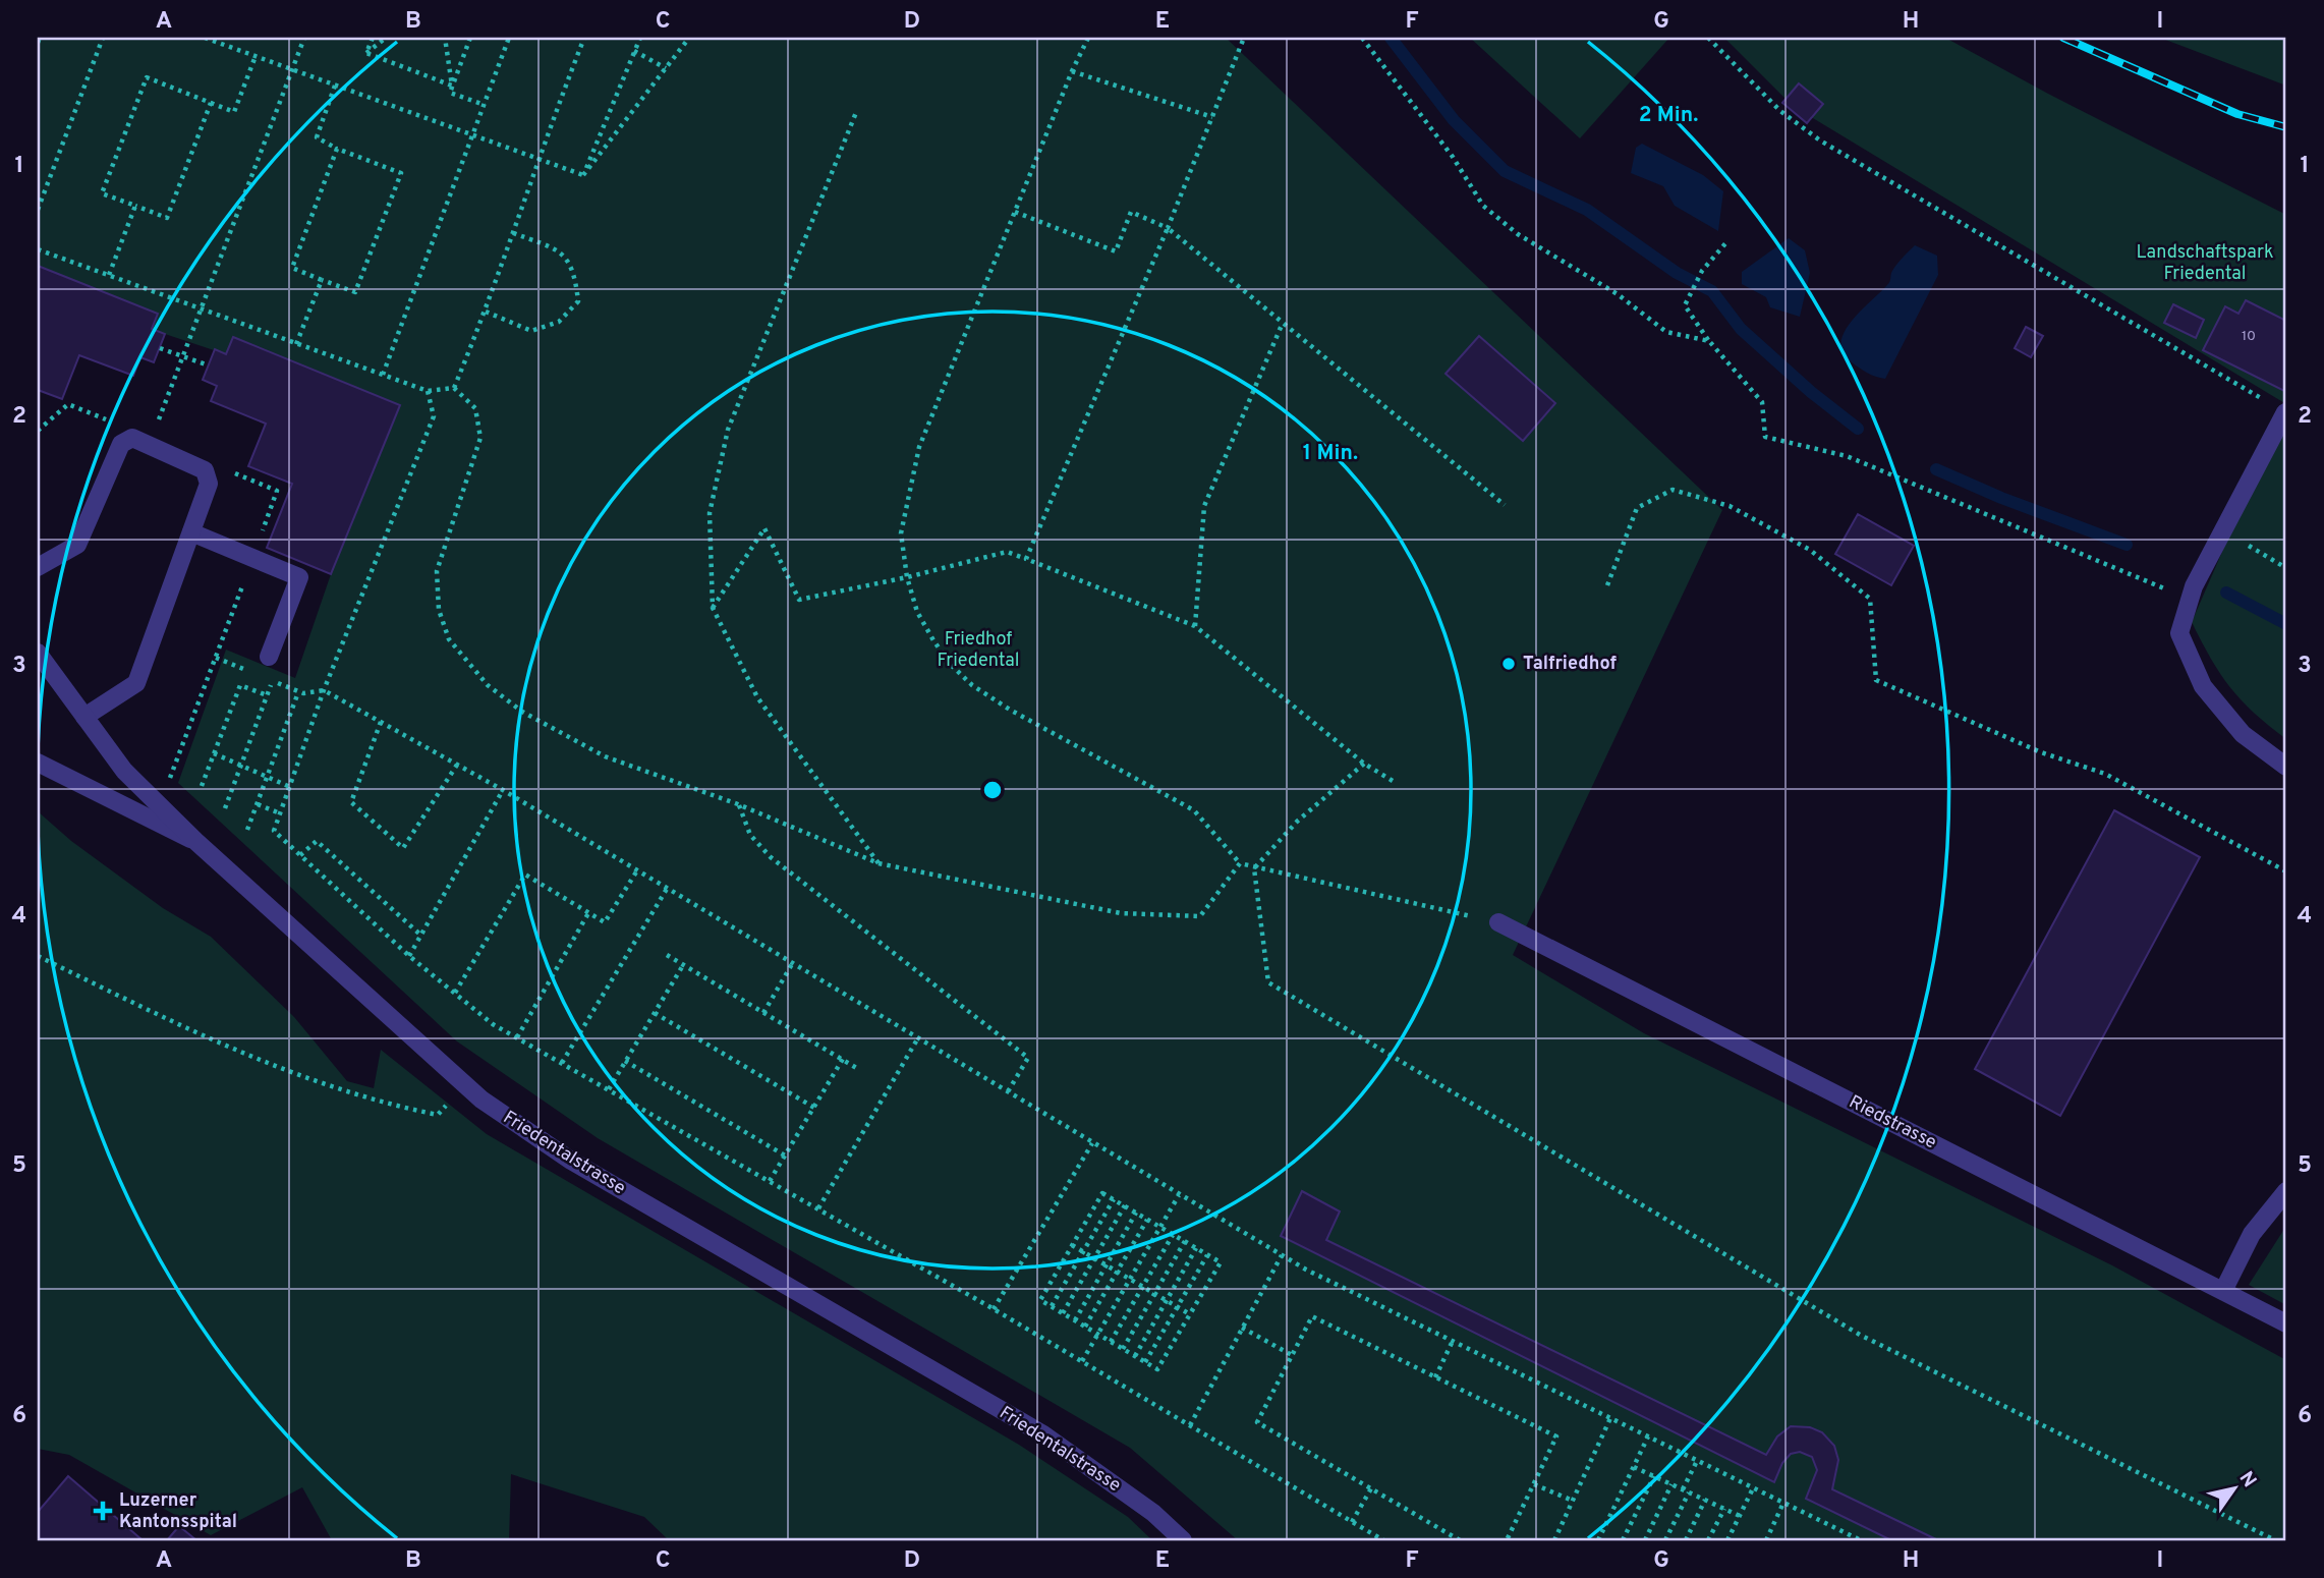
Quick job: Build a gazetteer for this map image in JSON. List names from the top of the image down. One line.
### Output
{"streets":{"street":["Riedstrasse","Friedentalstrasse"]},"parks":["Landschaftspark Friedental","Friedhof Friedental"],"places":{"other":["Talfriedhof"],"health":["Luzerner Kantonsspital"]},"house_numbers":["10"],"north":"top right","grid":{"columns":["A","B","C","D","E","F","G","H","I"],"rows":["1","2","3","4","5","6"]},"rings":["2 Min.","1 Min."]}
